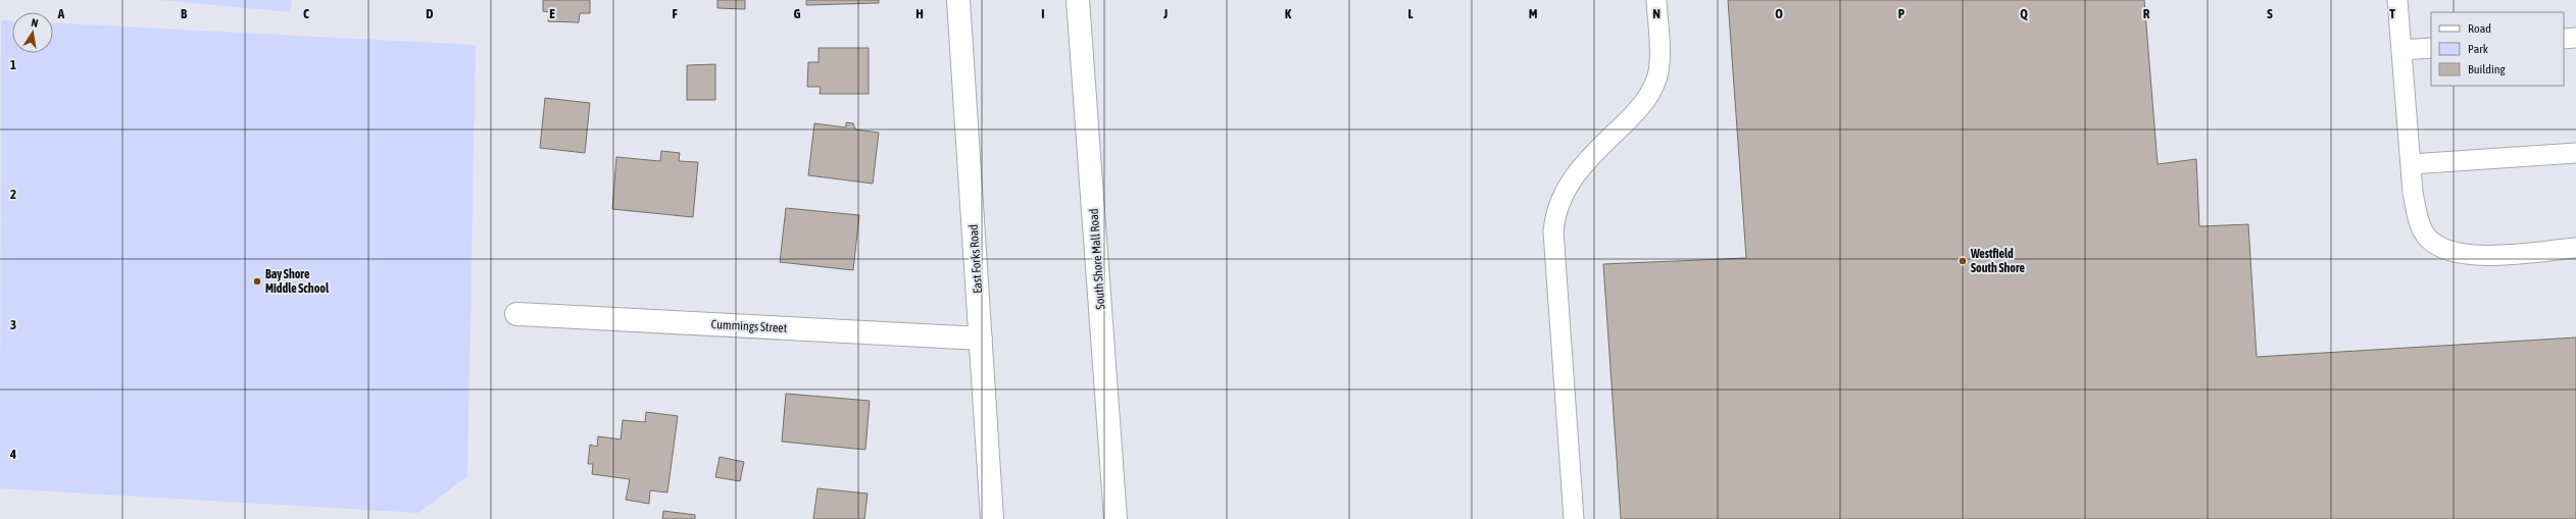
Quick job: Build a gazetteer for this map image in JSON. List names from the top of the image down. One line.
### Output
{"streets":{"street":["East Forks Road","South Shore Mall Road","Cummings Street"]},"crossings":[["East Forks Road","Cummings Street"]],"places":["Westfield South Shore","Bay Shore Middle School"],"legend":["Road","Park","Building"],"north":"top","grid":{"columns":["A","B","C","D","E","F","G","H","I","J","K","L","M","N","O","P","Q","R","S","T"],"rows":["1","2","3","4"]}}
